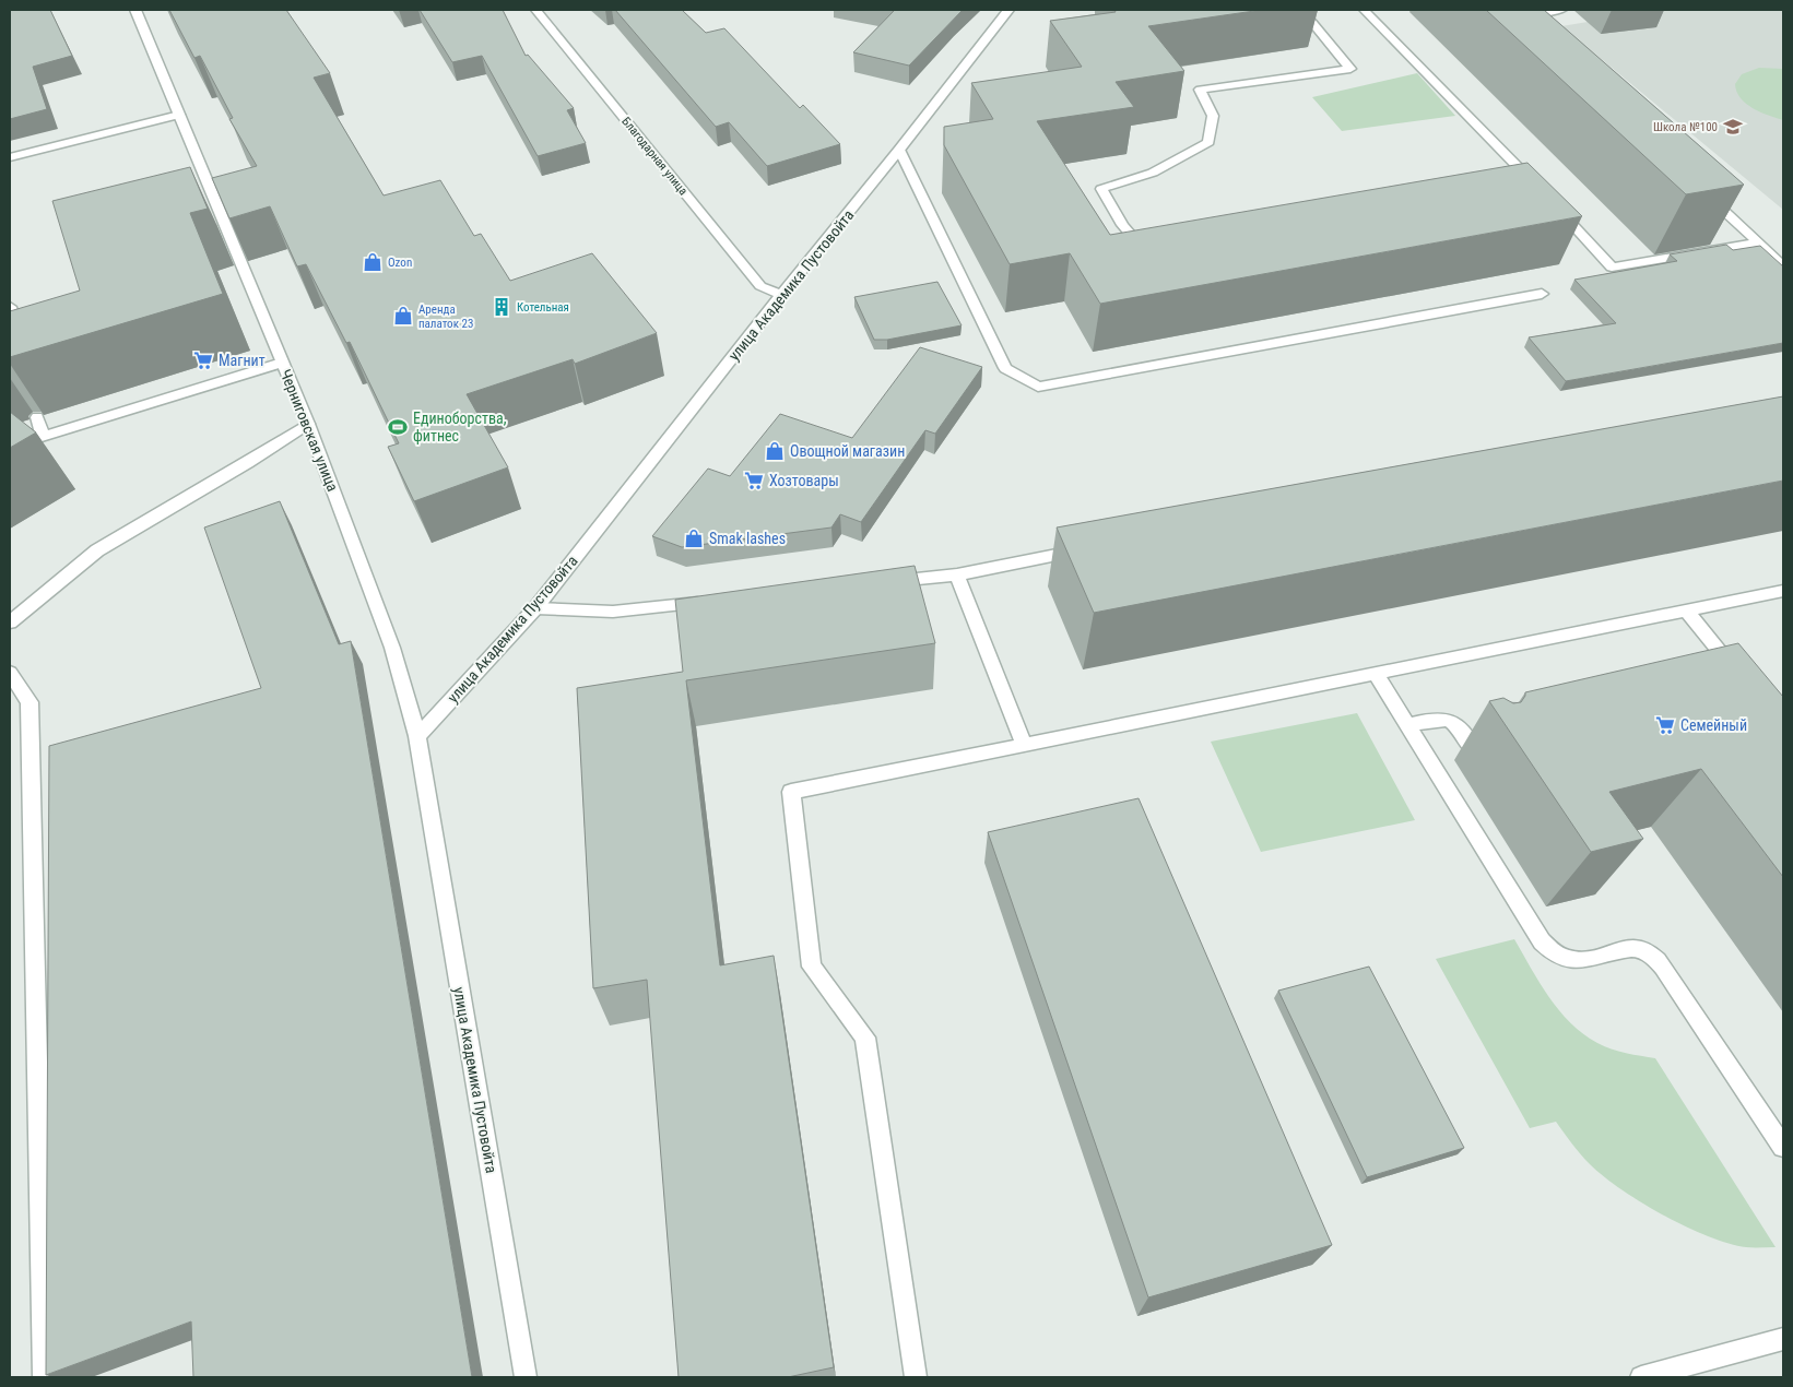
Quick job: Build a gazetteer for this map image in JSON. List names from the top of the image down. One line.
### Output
{"streets":{"street":["Благодарная улица","улица Академика Пустовойта","Черниговская улица"]},"crossings":[["Благодарная улица","улица Академика Пустовойта"],["улица Академика Пустовойта","Черниговская улица"]],"places":{"school or university":["Школа №100"],"shop":["Ozon","Аренда палаток 23","Овощной магазин","Smak lashes"],"building":["Котельная"],"supermarket":["Магнит","Хозтовары","Семейный"],"sports":["Единоборства, фитнес"]}}
